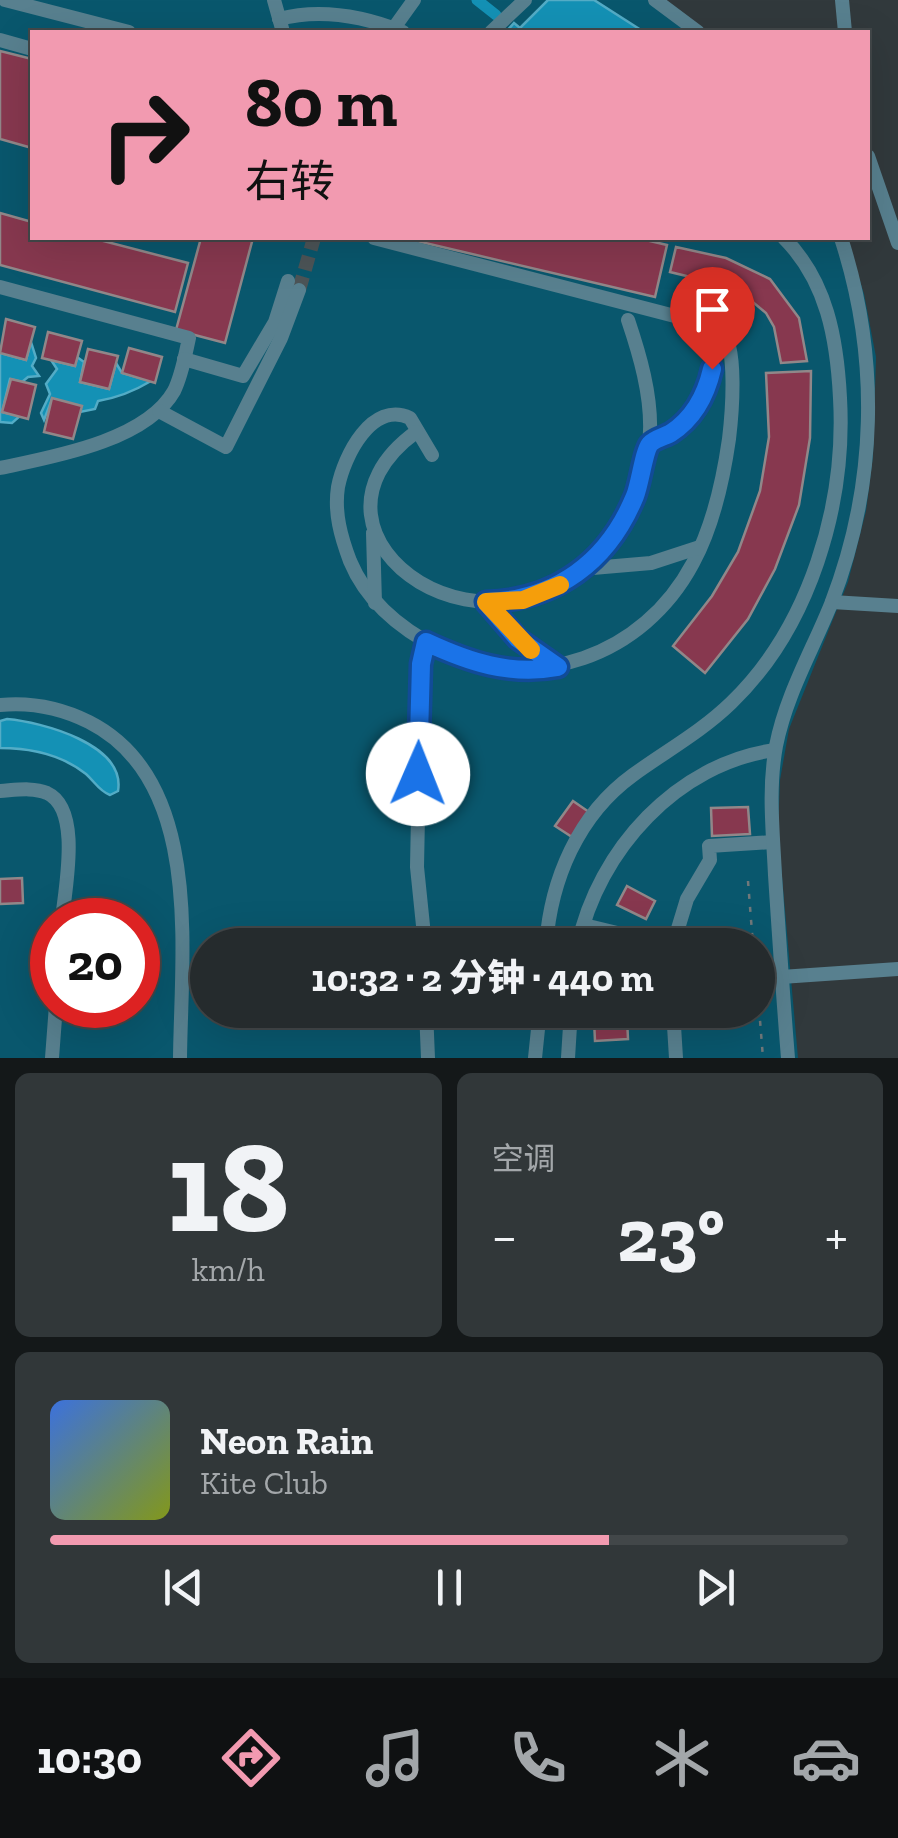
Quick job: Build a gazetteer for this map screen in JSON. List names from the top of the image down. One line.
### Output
{"page":{"turn":["80 m","右转"],"limit":"20","trip":"10:32 · 2 分钟 · 440 m","tile":[["18","km/h"],"空调"],"heat":["−","23°","+"],"song":["Neon Rain","Kite Club"],"tabs":"10:30"}}
